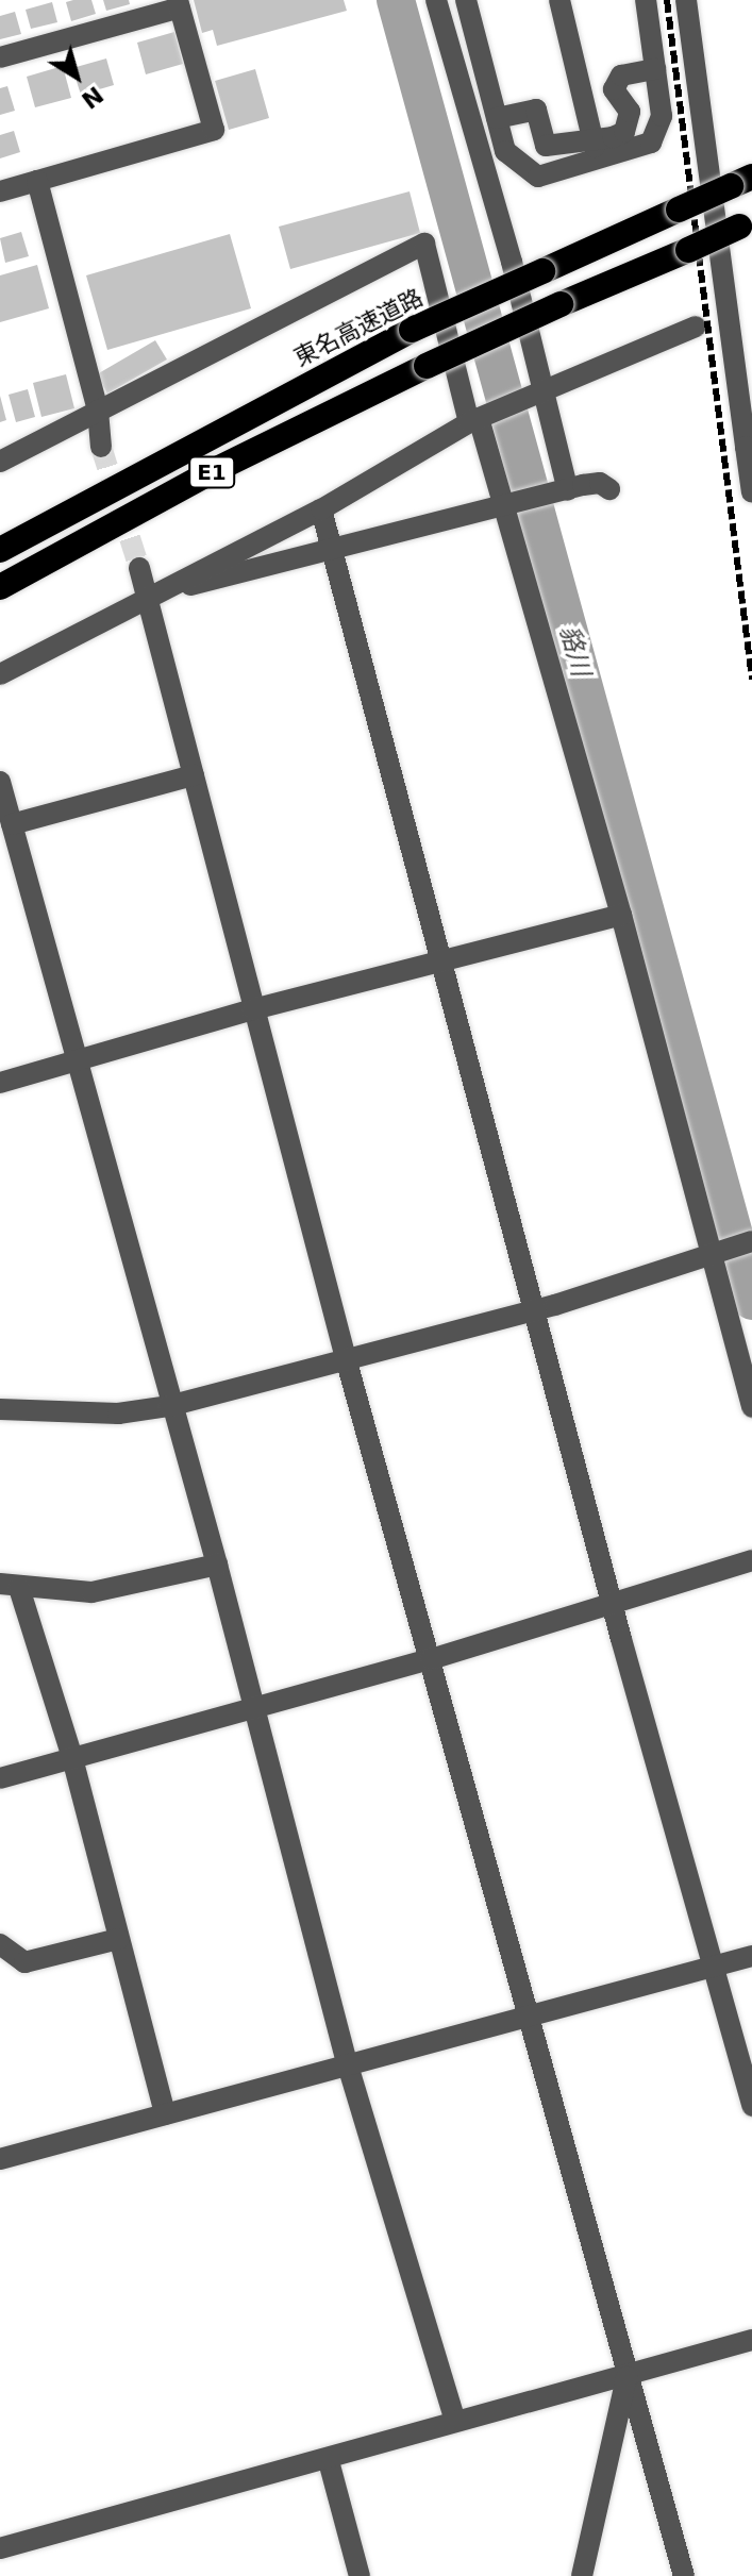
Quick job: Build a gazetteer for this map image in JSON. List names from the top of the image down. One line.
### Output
{"streets":{"highway":["東名高速道路","E1"]},"water":["貉川"],"north":"bottom right"}
